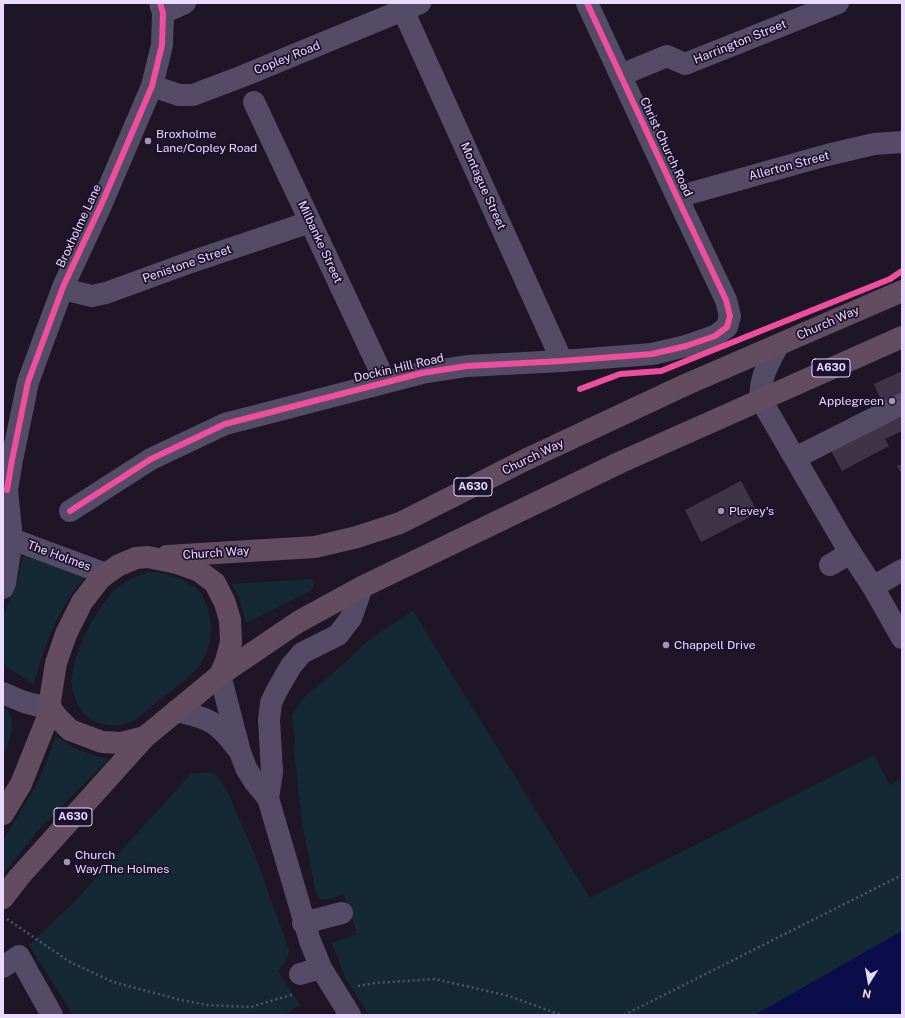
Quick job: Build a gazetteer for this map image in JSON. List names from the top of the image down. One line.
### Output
{"streets":{"highway":["Church Way","A630"],"street":["Harrington Street","Copley Road","Christ Church Road","Allerton Street","Montague Street","Broxholme Lane","Milbanke Street","Penistone Street","Dockin Hill Road","The Holmes"]},"crossings":[["Harrington Street","Christ Church Road"],["Copley Road","Montague Street"],["Copley Road","Broxholme Lane"],["Christ Church Road","Allerton Street"],["Christ Church Road","Dockin Hill Road"],["Montague Street","Dockin Hill Road"],["Broxholme Lane","Penistone Street"],["Broxholme Lane","The Holmes"],["Milbanke Street","Penistone Street"],["Milbanke Street","Dockin Hill Road"],["Church Way","The Holmes"]],"places":["Broxholme Lane/Copley Road","Applegreen","Plevey's","Chappell Drive","Church Way/The Holmes"],"north":"bottom"}
